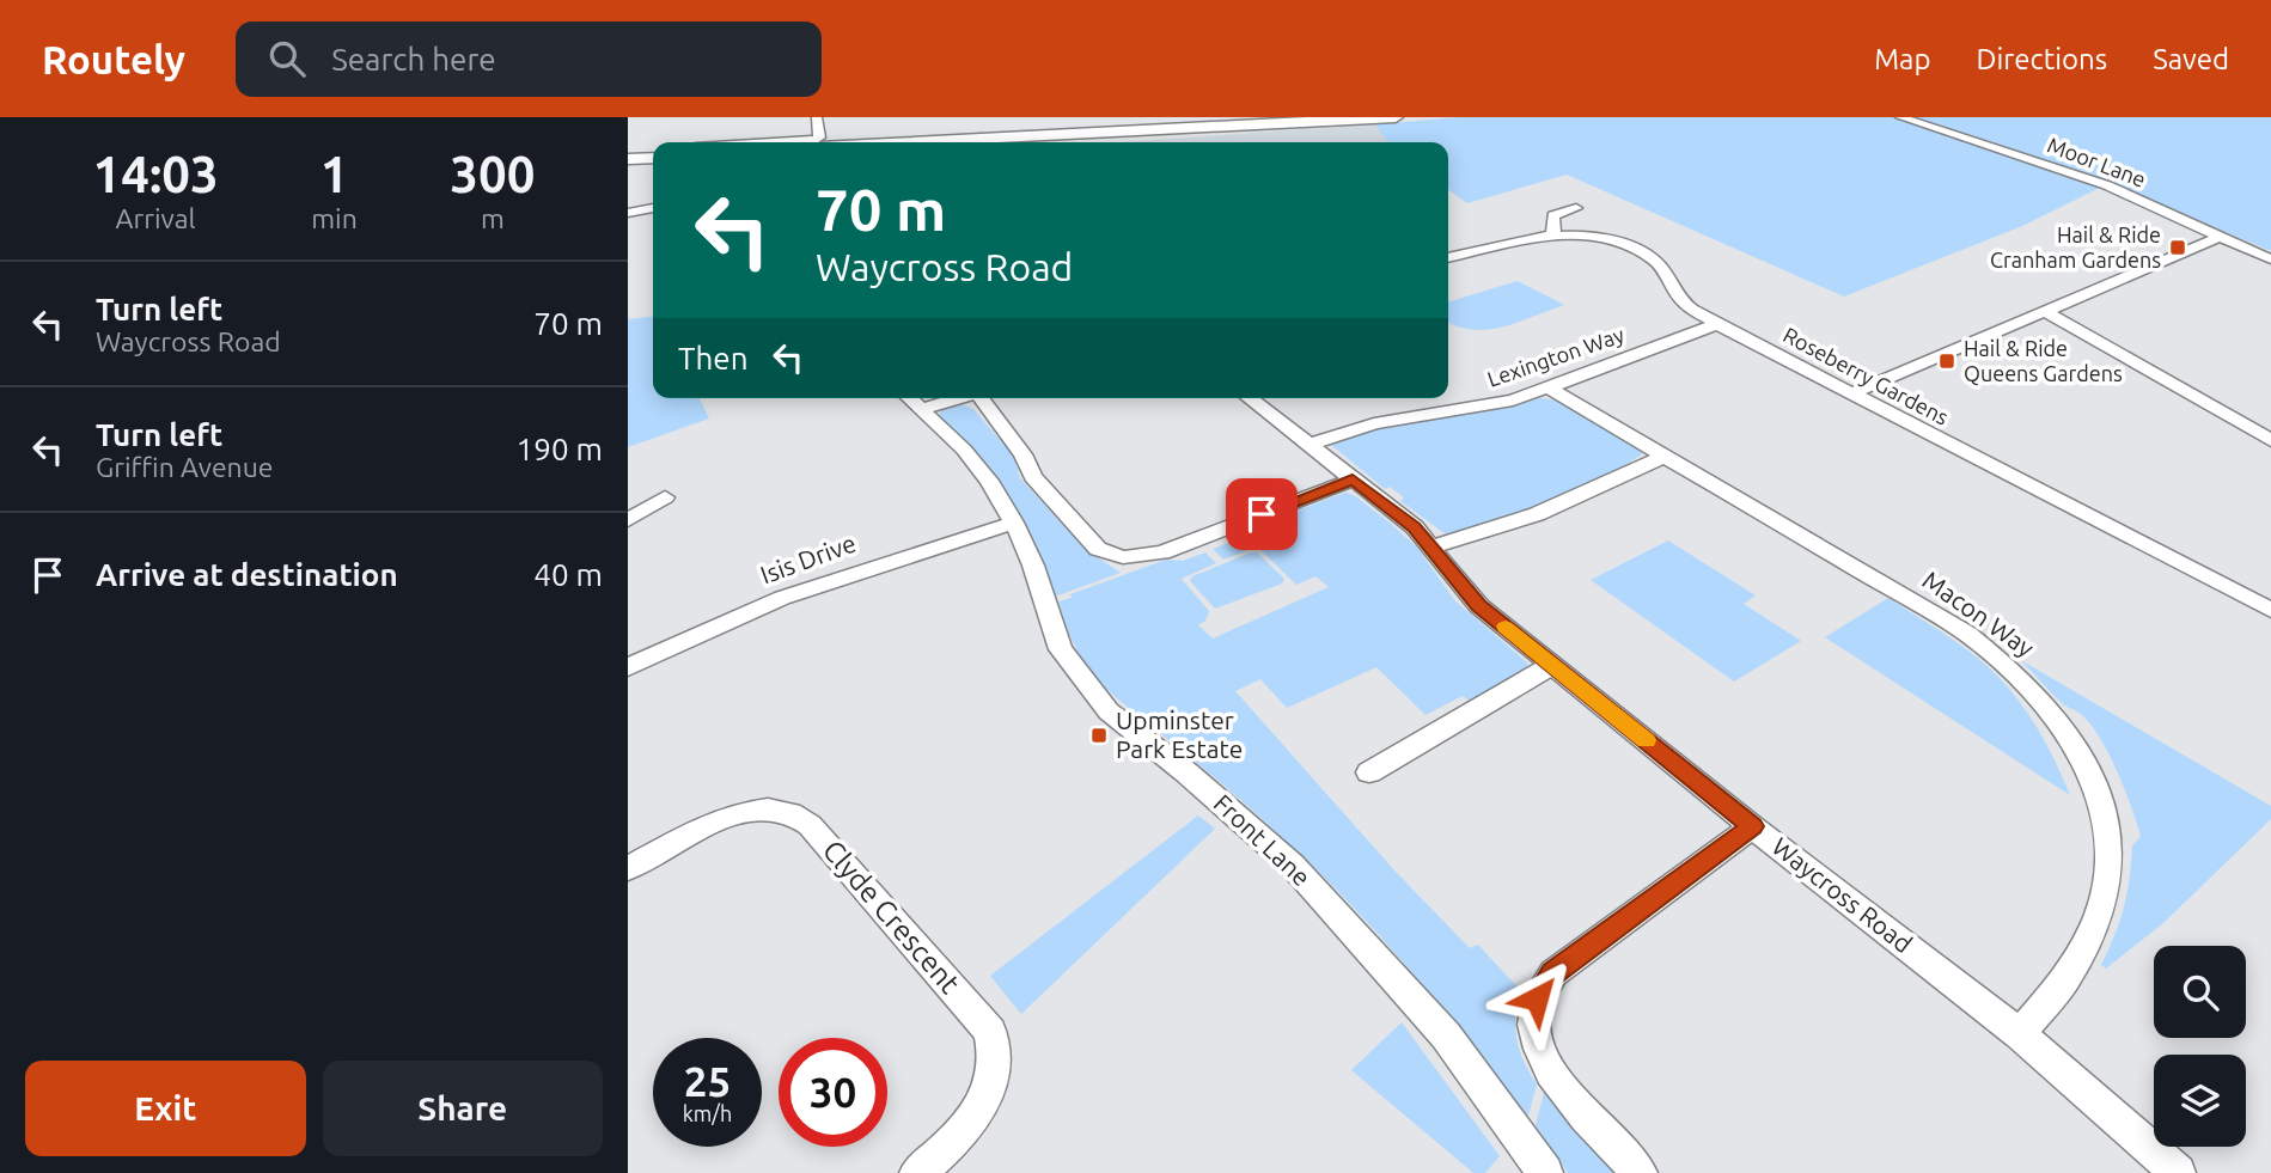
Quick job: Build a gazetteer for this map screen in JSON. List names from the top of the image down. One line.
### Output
{"streets":{"street":["Moor Lane","Lexington Way","Roseberry Gardens","Isis Drive","Macon Way","Front Lane","Waycross Road","Clyde Crescent"]},"crossings":[["Lexington Way","Roseberry Gardens"],["Lexington Way","Macon Way"],["Lexington Way","Waycross Road"],["Isis Drive","Front Lane"],["Macon Way","Waycross Road"]],"places":{"transit":["Hail & Ride Cranham Gardens","Hail & Ride Queens Gardens","Upminster Park Estate"]},"page":{"header":"Routely","search":"Search here","nav":["Map","Directions","Saved"],"eta":["14:03","Arrival","1","min","300","m"],"turn":["70 m","Waycross Road"],"list":[{"name":"Turn left","note":"Waycross Road","value":"70 m"},{"name":"Turn left","note":"Griffin Avenue","value":"190 m"},{"name":"Arrive at destination","value":"40 m"}],"then":"Then","speed":"25 km/h","limit":"30","buttons":["Exit","Share"]}}
